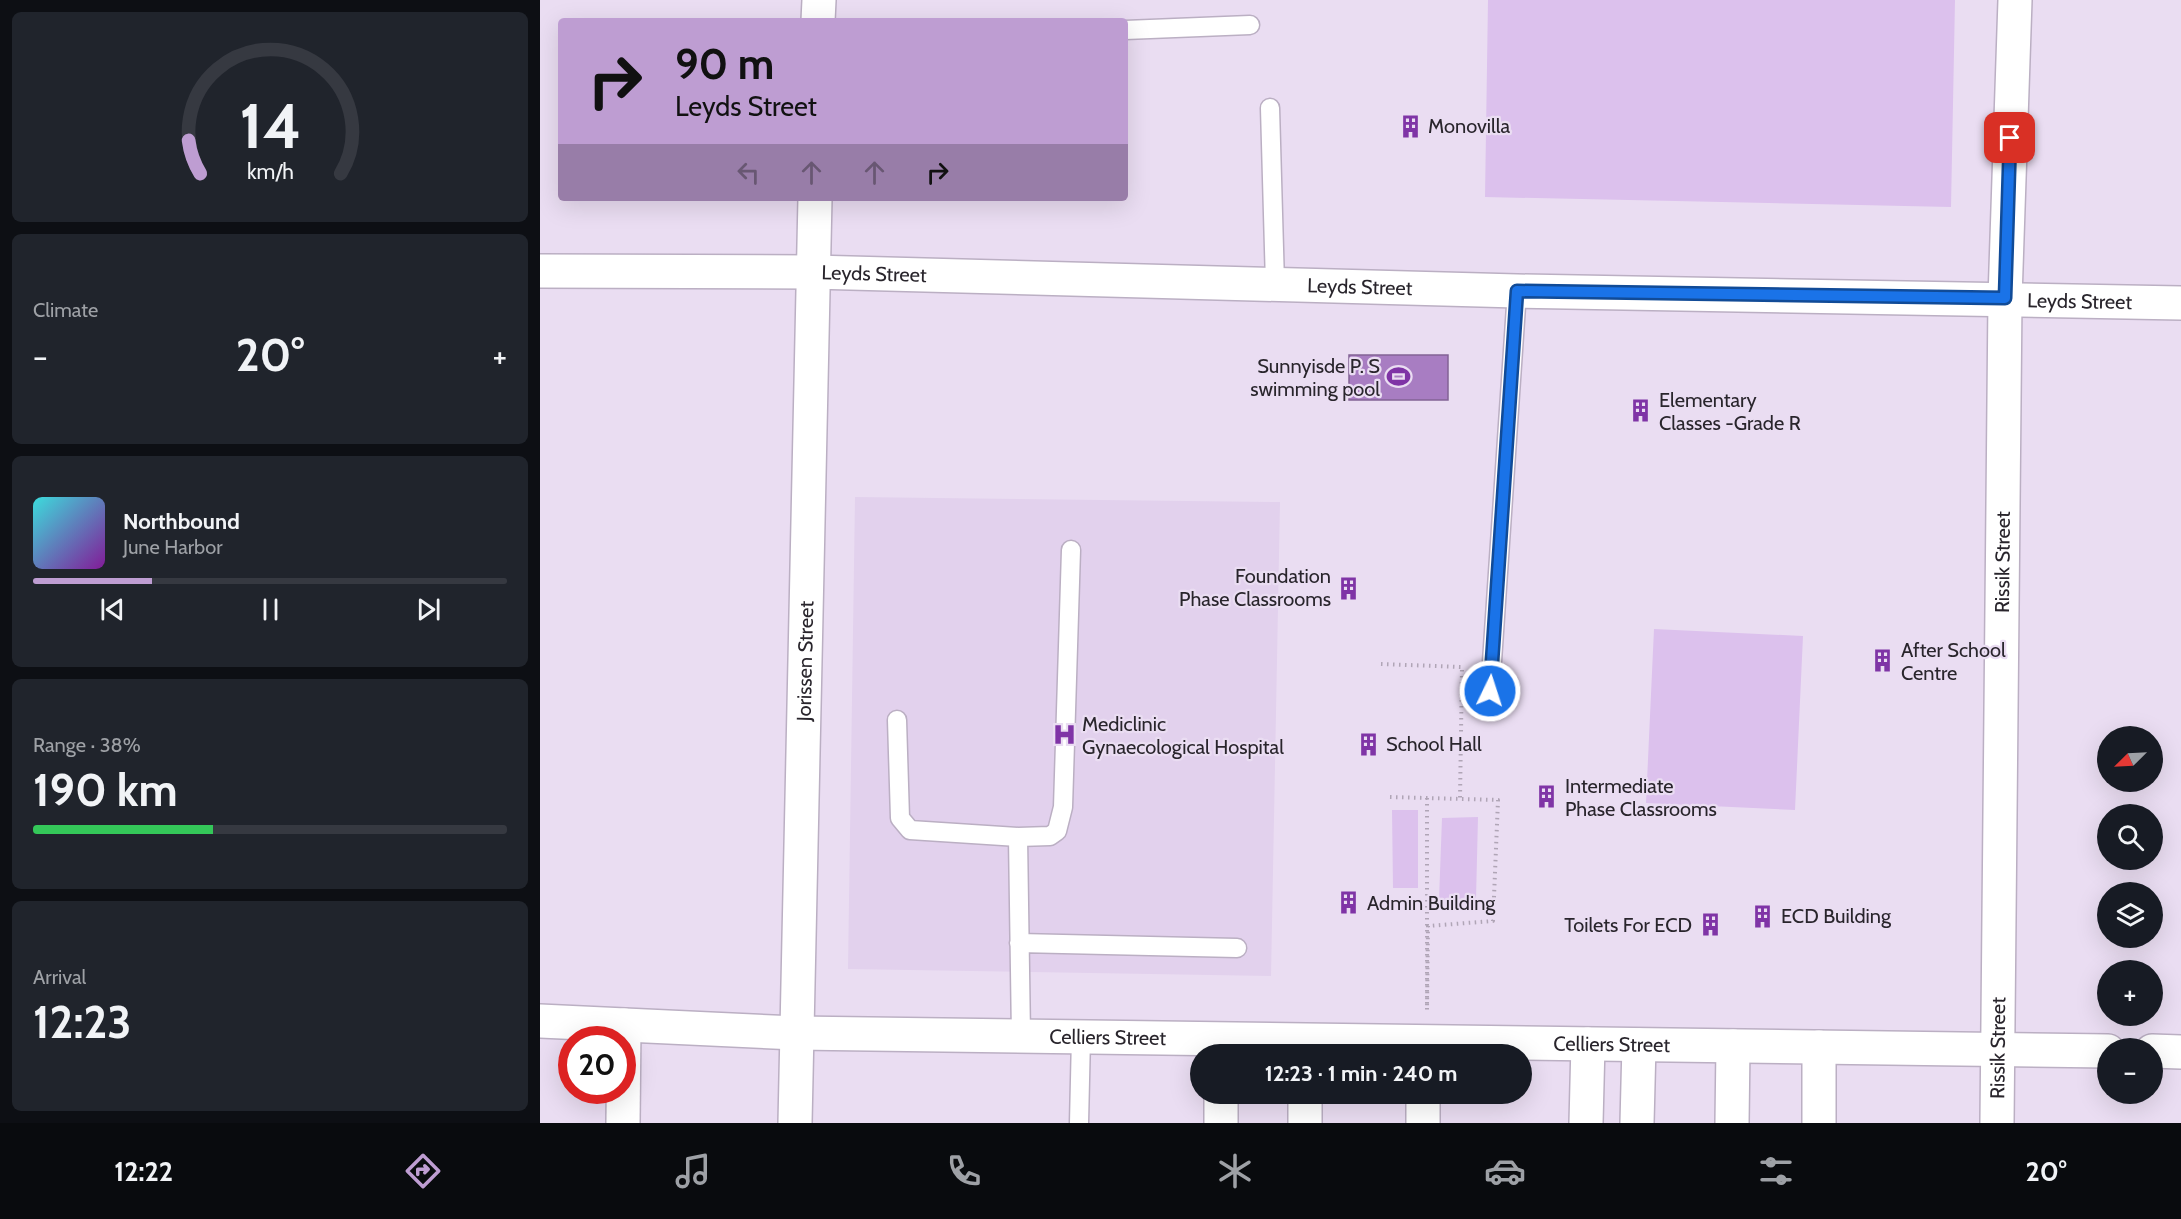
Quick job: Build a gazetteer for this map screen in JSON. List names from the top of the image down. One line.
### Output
{"streets":{"street":["Leyds Street","Rissik Street","Jorissen Street","Celliers Street"]},"crossings":[["Leyds Street","Rissik Street"],["Leyds Street","Jorissen Street"],["Rissik Street","Celliers Street"],["Jorissen Street","Celliers Street"]],"places":{"building":["Monovilla","Elementary Classes -Grade R","Foundation Phase Classrooms","After School Centre","School Hall","Intermediate Phase Classrooms","Admin Building","ECD Building","Toilets For ECD"],"sports":["Sunnyisde P. S swimming pool"],"hospital":["Mediclinic Gynaecological Hospital"]},"north":"bottom left","page":{"turn":["90 m","Leyds Street"],"tile":["Climate",["Range · 38%","190 km"],["Arrival","12:23"]],"heat":["−","20°","+"],"song":["Northbound","June Harbor"],"map_buttons":["+","−"],"limit":"20","trip":"12:23 · 1 min · 240 m","tabs":["12:22","20°"],"gauge":["14","km/h"]}}
